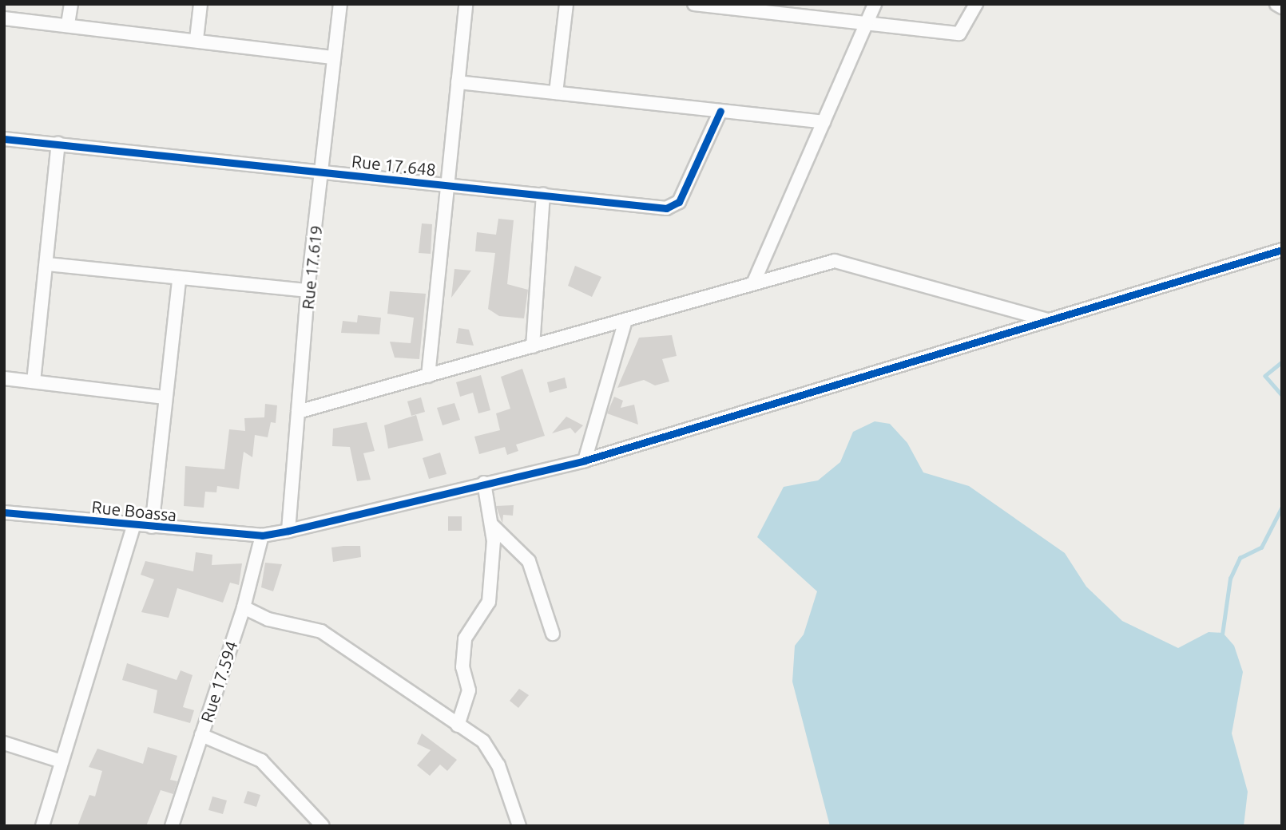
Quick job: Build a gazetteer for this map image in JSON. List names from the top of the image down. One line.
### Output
{"streets":{"street":["Rue 17.648","Rue 17.619","Rue Boassa","Rue 17.594"]},"crossings":[["Rue 17.648","Rue 17.619"],["Rue 17.619","Rue Boassa"],["Rue Boassa","Rue 17.594"]]}
